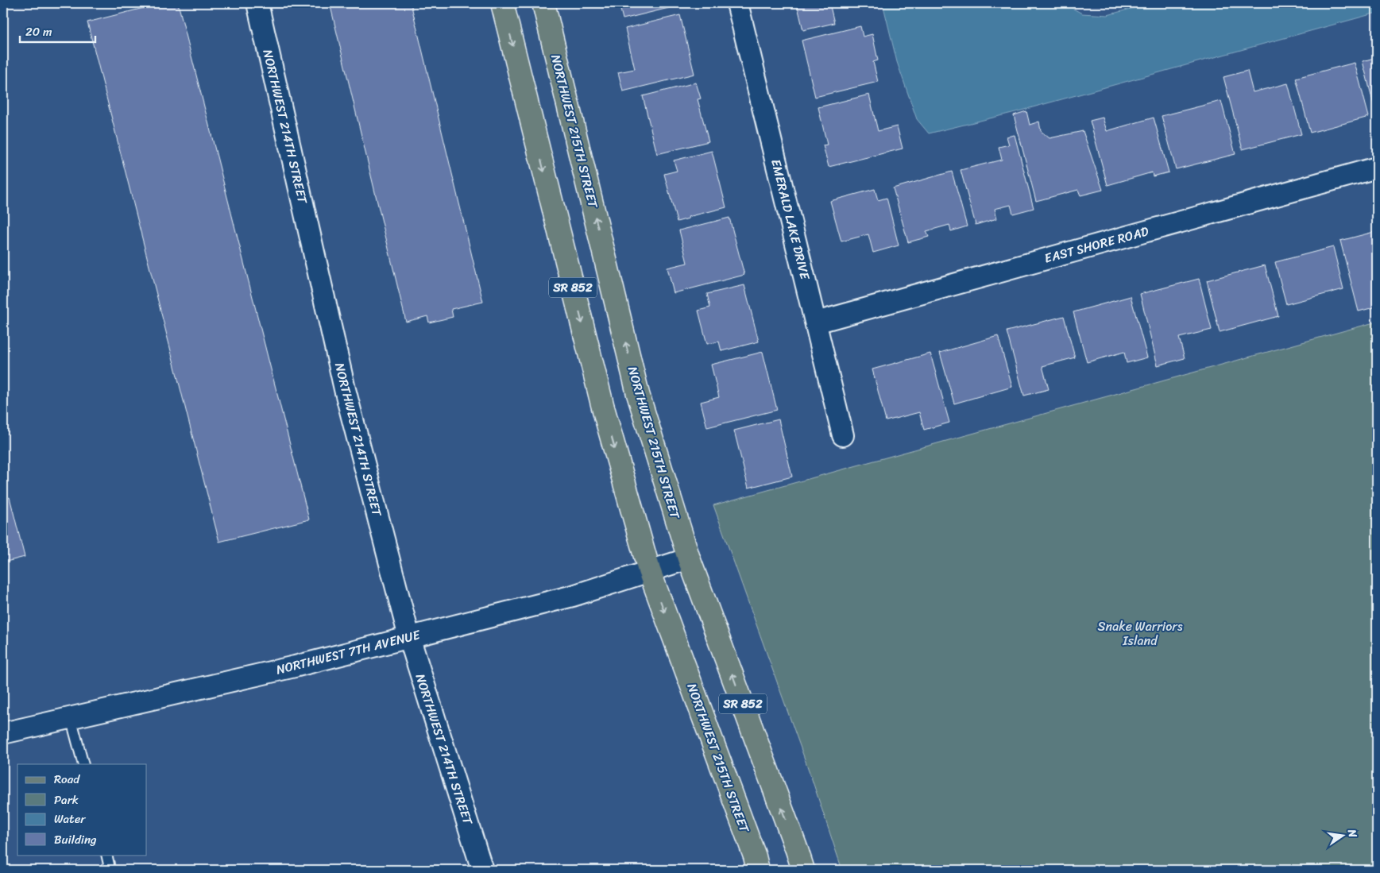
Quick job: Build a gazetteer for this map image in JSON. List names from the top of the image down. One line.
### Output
{"streets":{"main road":["NORTHWEST 215TH STREET","SR 852"],"street":["NORTHWEST 214TH STREET","EMERALD LAKE DRIVE","EAST SHORE ROAD","NORTHWEST 7TH AVENUE"]},"crossings":[["NORTHWEST 214TH STREET","NORTHWEST 7TH AVENUE"],["NORTHWEST 215TH STREET","NORTHWEST 7TH AVENUE"],["EMERALD LAKE DRIVE","EAST SHORE ROAD"]],"parks":["Snake Warriors Island"],"legend":["Road","Park","Water","Building"],"scale_bar":"20 m","north":"right"}
